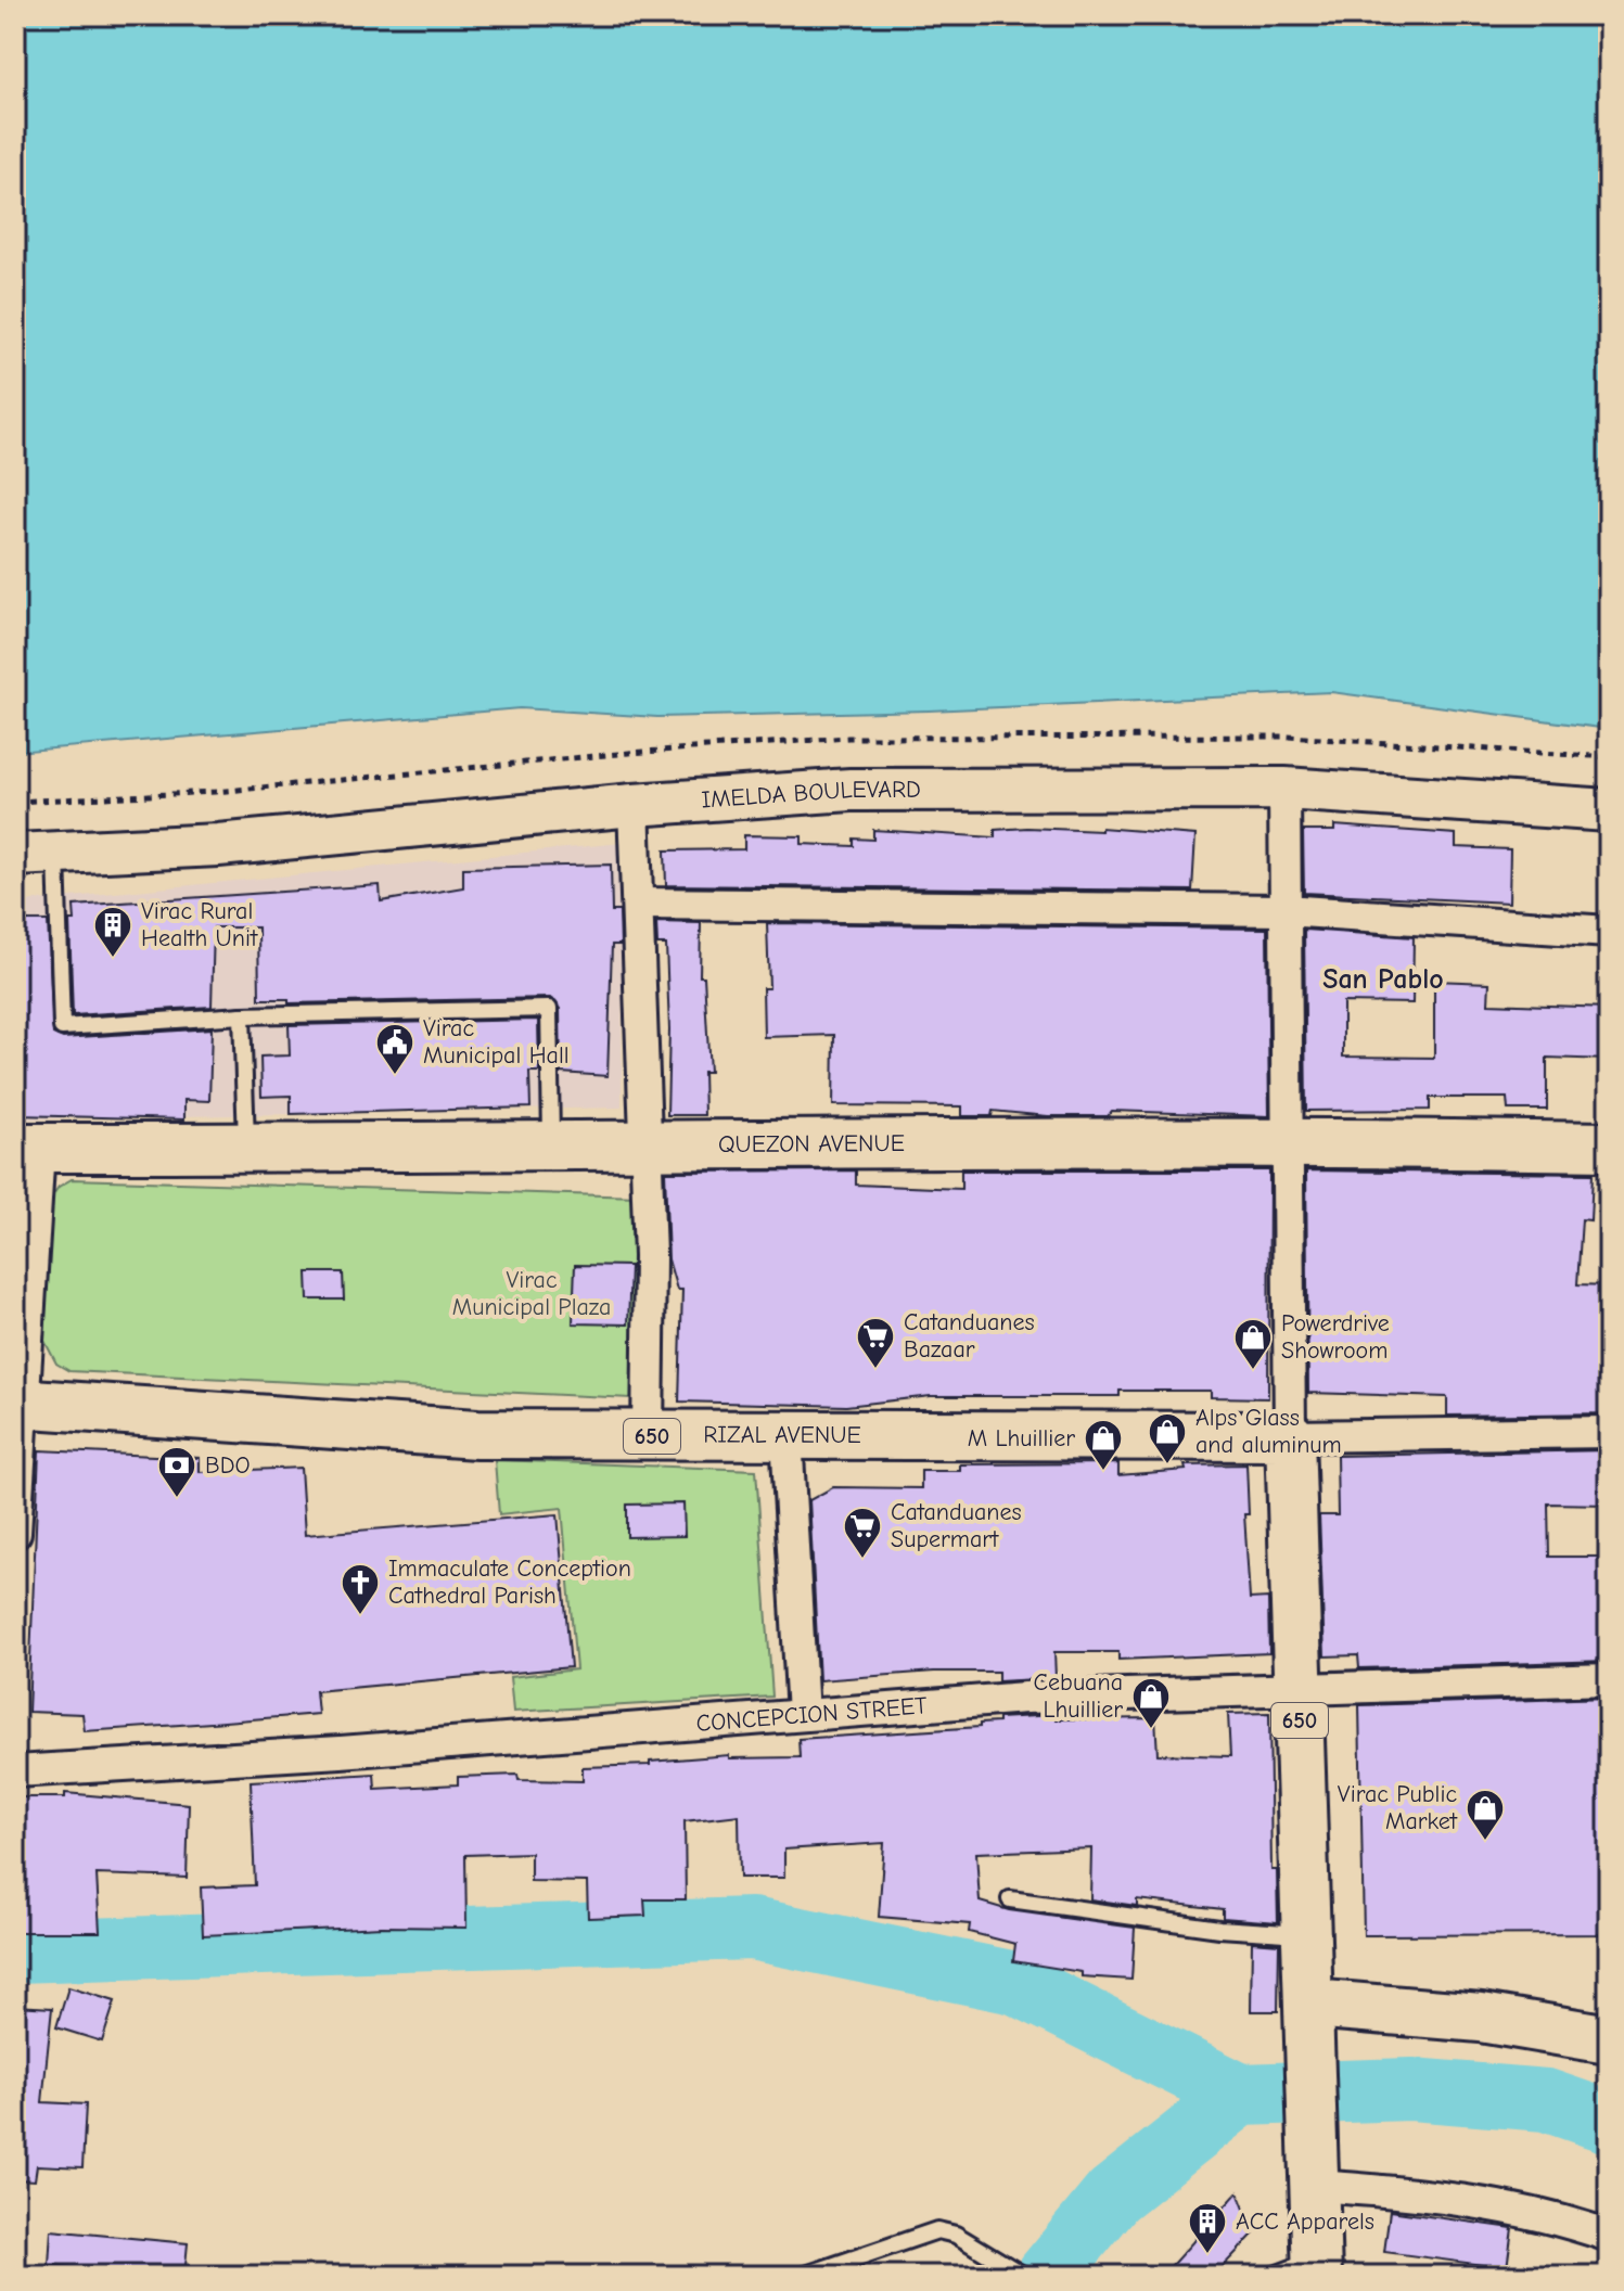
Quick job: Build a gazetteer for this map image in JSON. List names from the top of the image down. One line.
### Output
{"streets":{"main road":["IMELDA BOULEVARD","QUEZON AVENUE","650","RIZAL AVENUE"],"street":["CONCEPCION STREET"]},"crossings":[["650","RIZAL AVENUE"],["650","CONCEPCION STREET"]],"districts":["San Pablo"],"parks":["Virac Municipal Plaza"],"places":{"building":["Virac Rural Health Unit","ACC Apparels"],"public building":["Virac Municipal Hall"],"supermarket":["Catanduanes Bazaar","Catanduanes Supermart"],"shop":["Powerdrive Showroom","Alps Glass and aluminum","M Lhuillier","Cebuana Lhuillier","Virac Public Market"],"bank":["BDO"],"church":["Immaculate Conception Cathedral Parish"]}}
